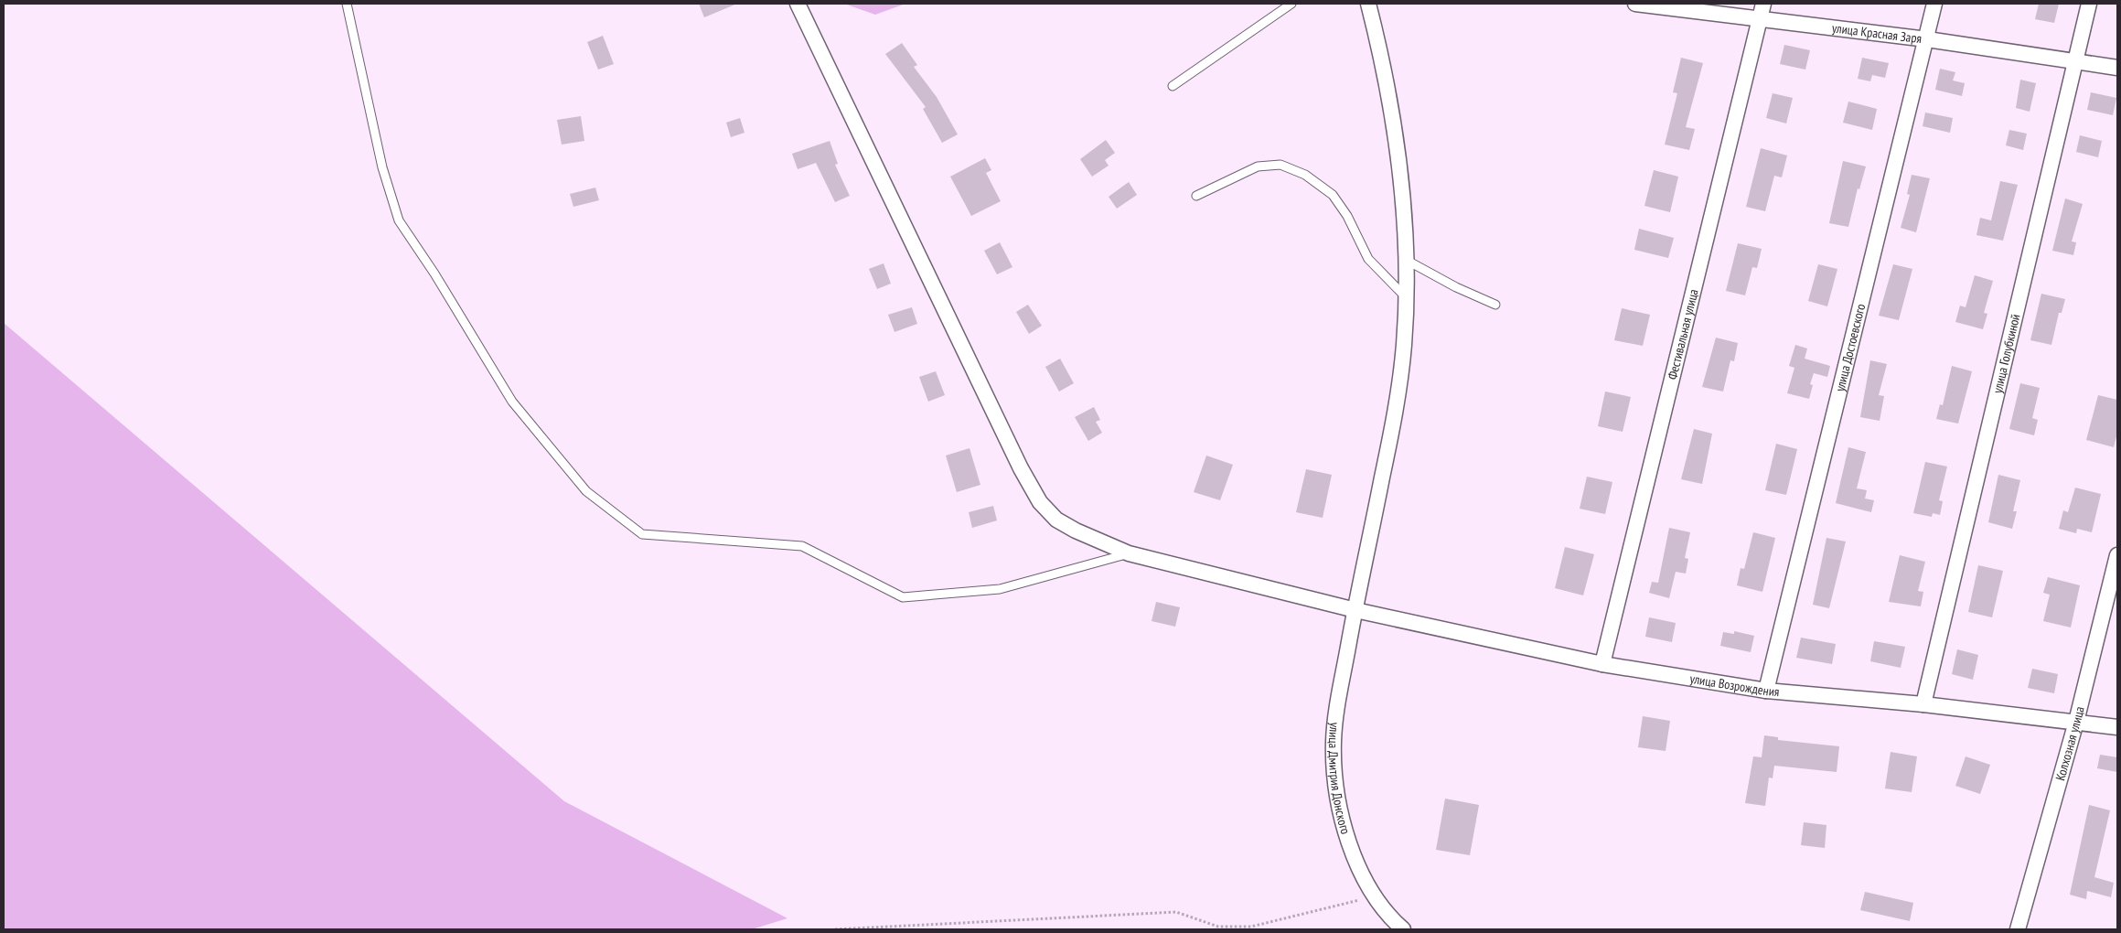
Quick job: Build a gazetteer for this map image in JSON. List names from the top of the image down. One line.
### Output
{"streets":{"street":["улица Красная Заря","Фестивальная улица","улица Достоевского","улица Голубкиной","улица Возрождения","Колхозная улица","улица Дмитрия Донского"]},"crossings":[["улица Красная Заря","Фестивальная улица"],["улица Красная Заря","улица Достоевского"],["улица Красная Заря","улица Голубкиной"],["Фестивальная улица","улица Возрождения"],["улица Достоевского","улица Возрождения"],["улица Голубкиной","улица Возрождения"],["улица Возрождения","Колхозная улица"],["улица Возрождения","улица Дмитрия Донского"]]}
